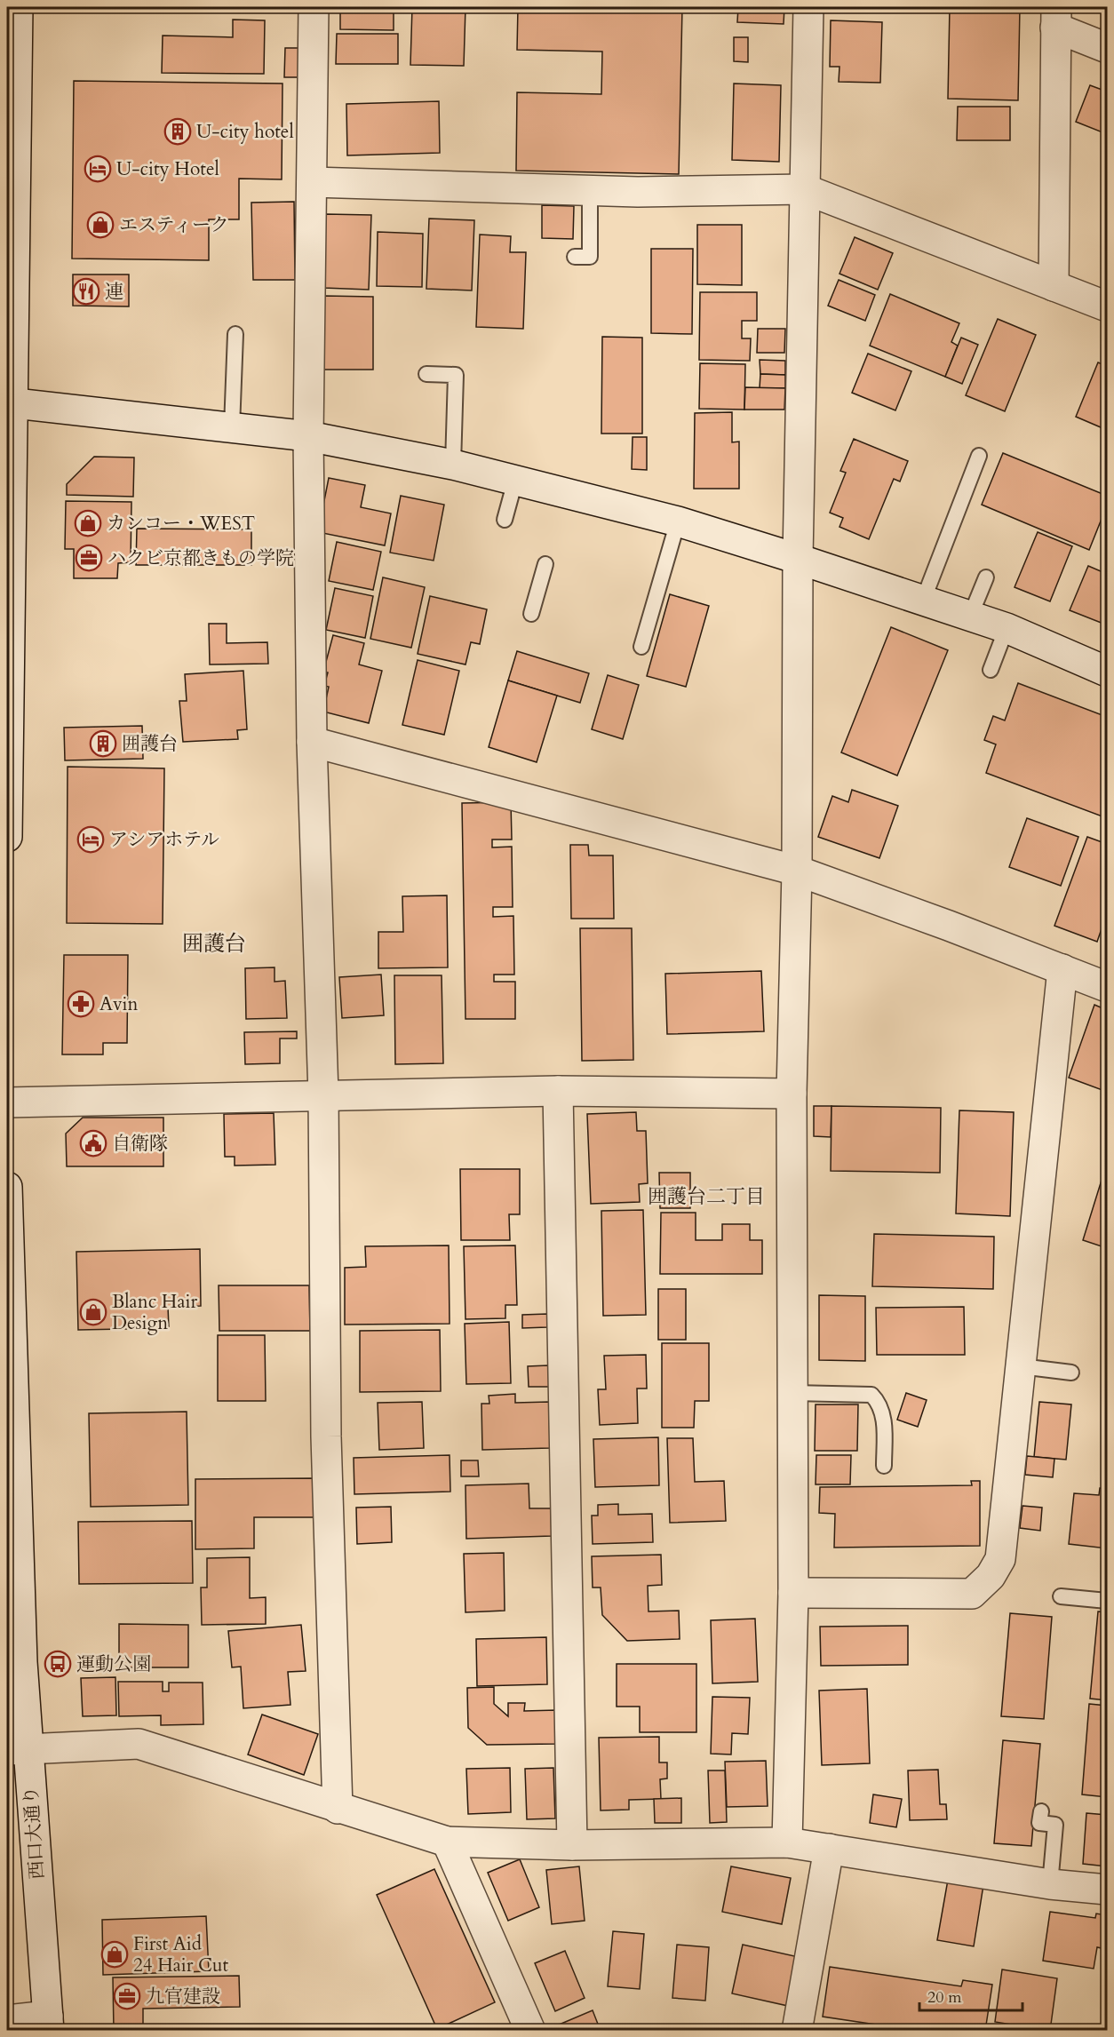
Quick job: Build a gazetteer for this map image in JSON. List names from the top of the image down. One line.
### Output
{"streets":{"street":["西口大通り"]},"districts":["囲護台","囲護台二丁目"],"places":{"building":["U-city hotel","囲護台"],"hotel":["U-city Hotel","アシアホテル"],"shop":["エスティーク","カンコー・WEST","Blanc Hair Design","First Aid 24 Hair Cut"],"restaurant":["連"],"office":["ハクビ京都きもの学院","九官建設"],"pharmacy":["Avin"],"public building":["自衛隊"],"bus stop":["運動公園"]},"scale_bar":"20 m"}
